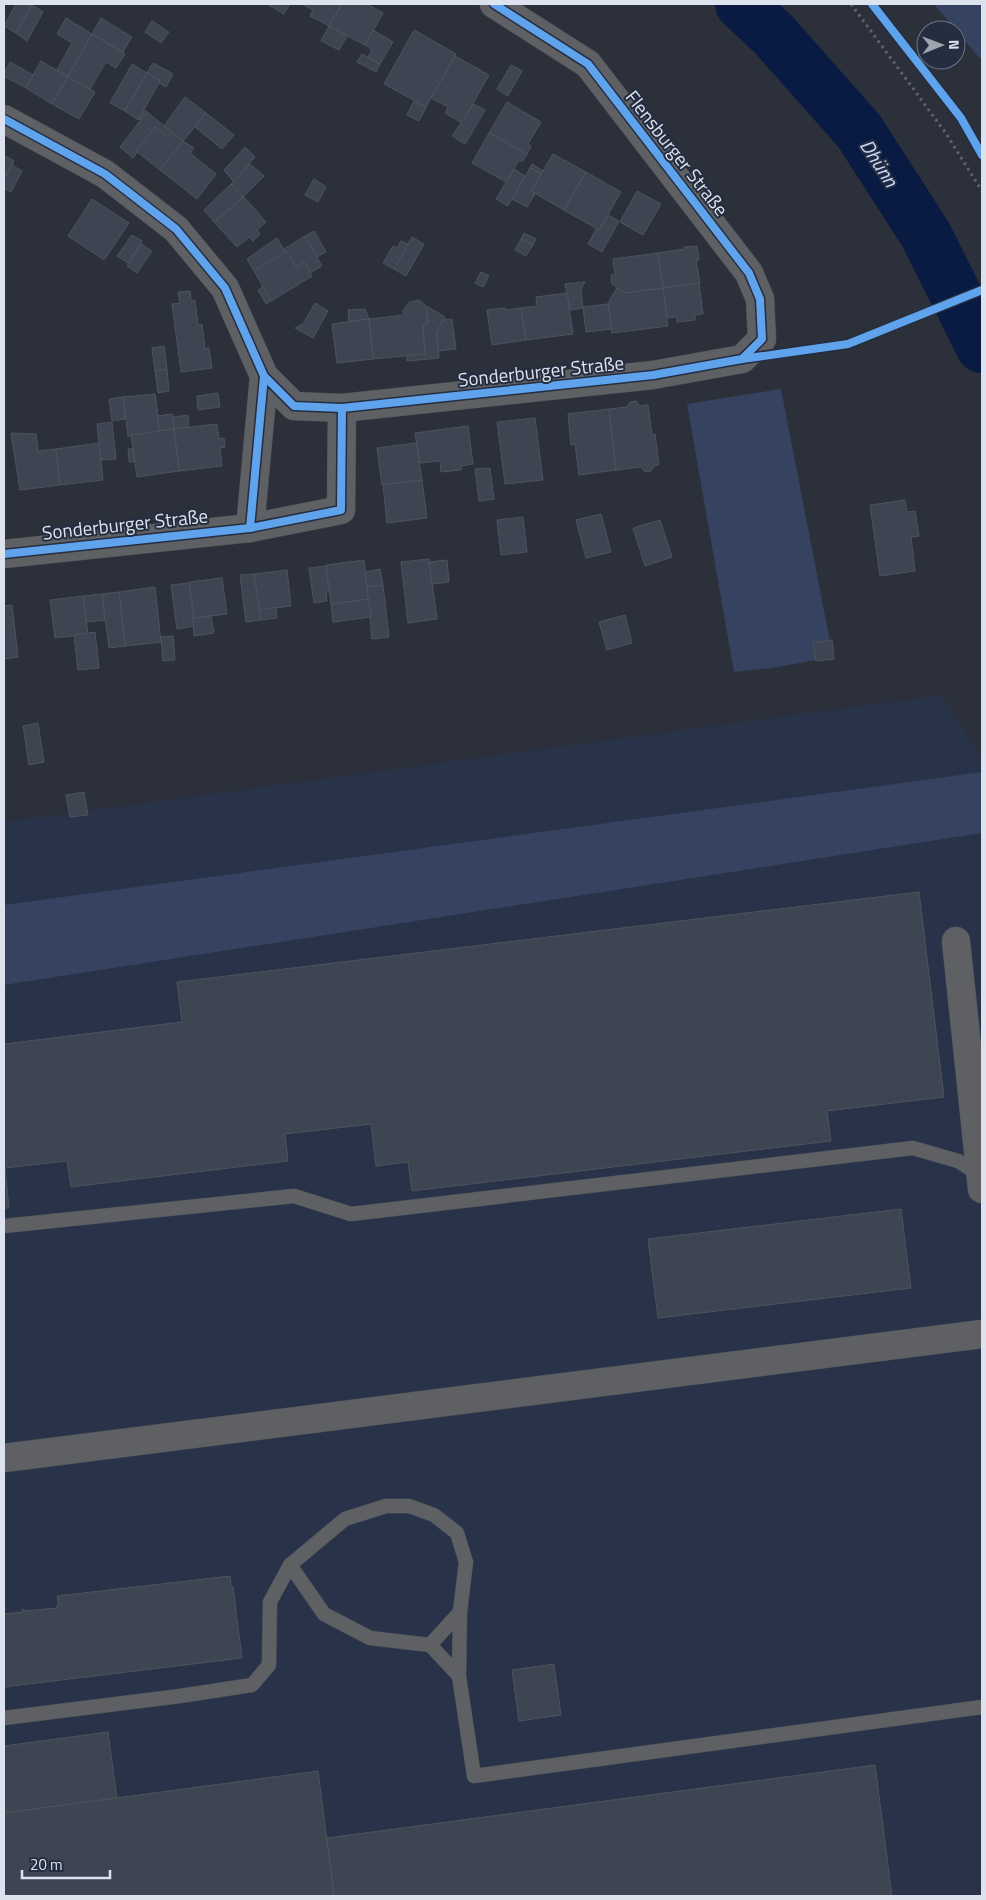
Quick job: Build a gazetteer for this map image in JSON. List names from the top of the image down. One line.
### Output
{"streets":{"street":["Flensburger Straße","Sonderburger Straße"]},"crossings":[["Flensburger Straße","Sonderburger Straße"]],"water":["Dhünn"],"scale_bar":"20 m","north":"right"}
